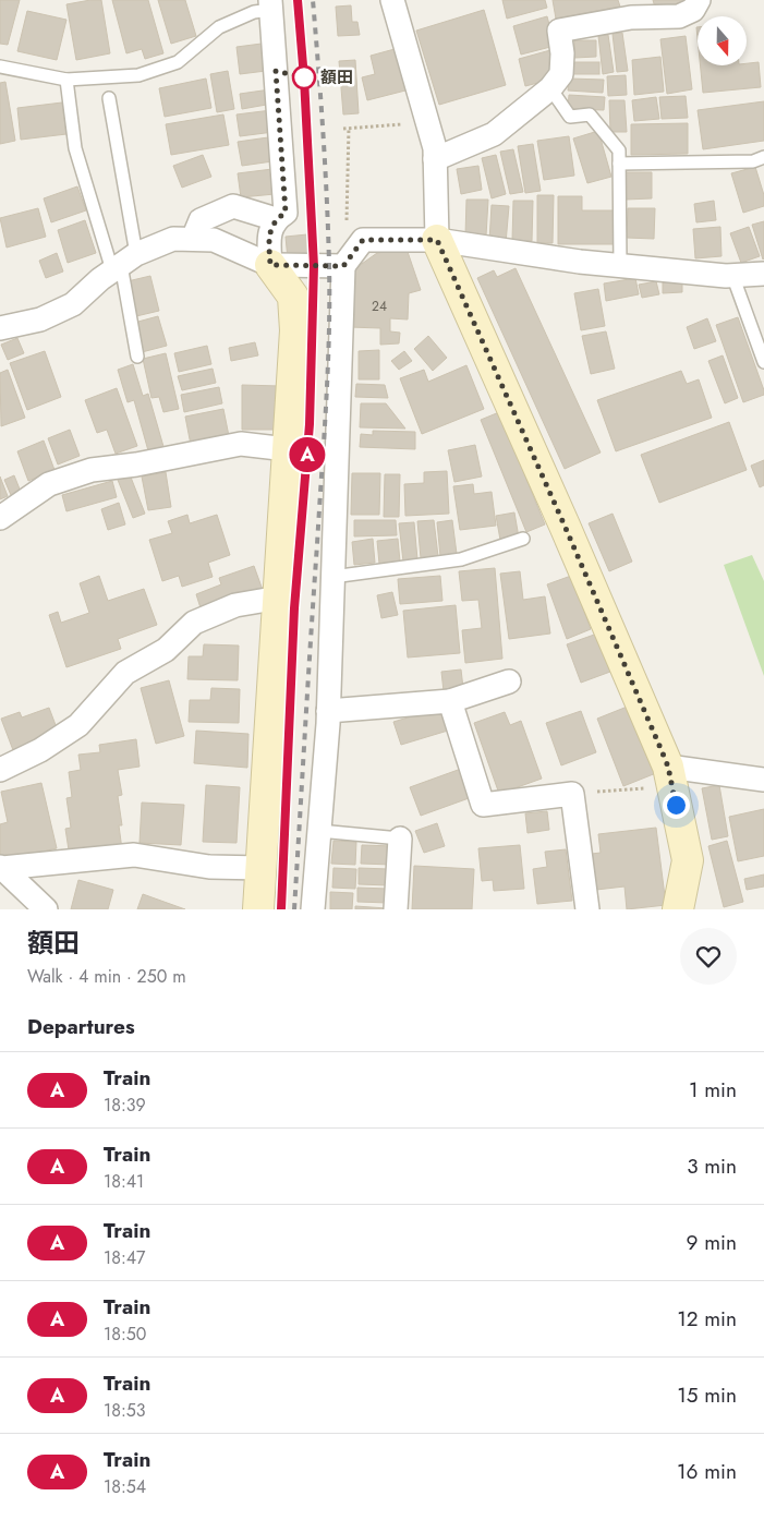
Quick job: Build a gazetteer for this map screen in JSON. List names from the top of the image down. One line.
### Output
{"places":["額田"],"house_numbers":["24"],"north":"bottom","page":{"on_map":"A","heading":[["額田","Walk · 4 min · 250 m"],"Departures"],"list":[{"mark":"A","name":"Train","note":"18:39","value":"1 min"},{"mark":"A","name":"Train","note":"18:41","value":"3 min"},{"mark":"A","name":"Train","note":"18:47","value":"9 min"},{"mark":"A","name":"Train","note":"18:50","value":"12 min"},{"mark":"A","name":"Train","note":"18:53","value":"15 min"},{"mark":"A","name":"Train","note":"18:54","value":"16 min"}]}}
